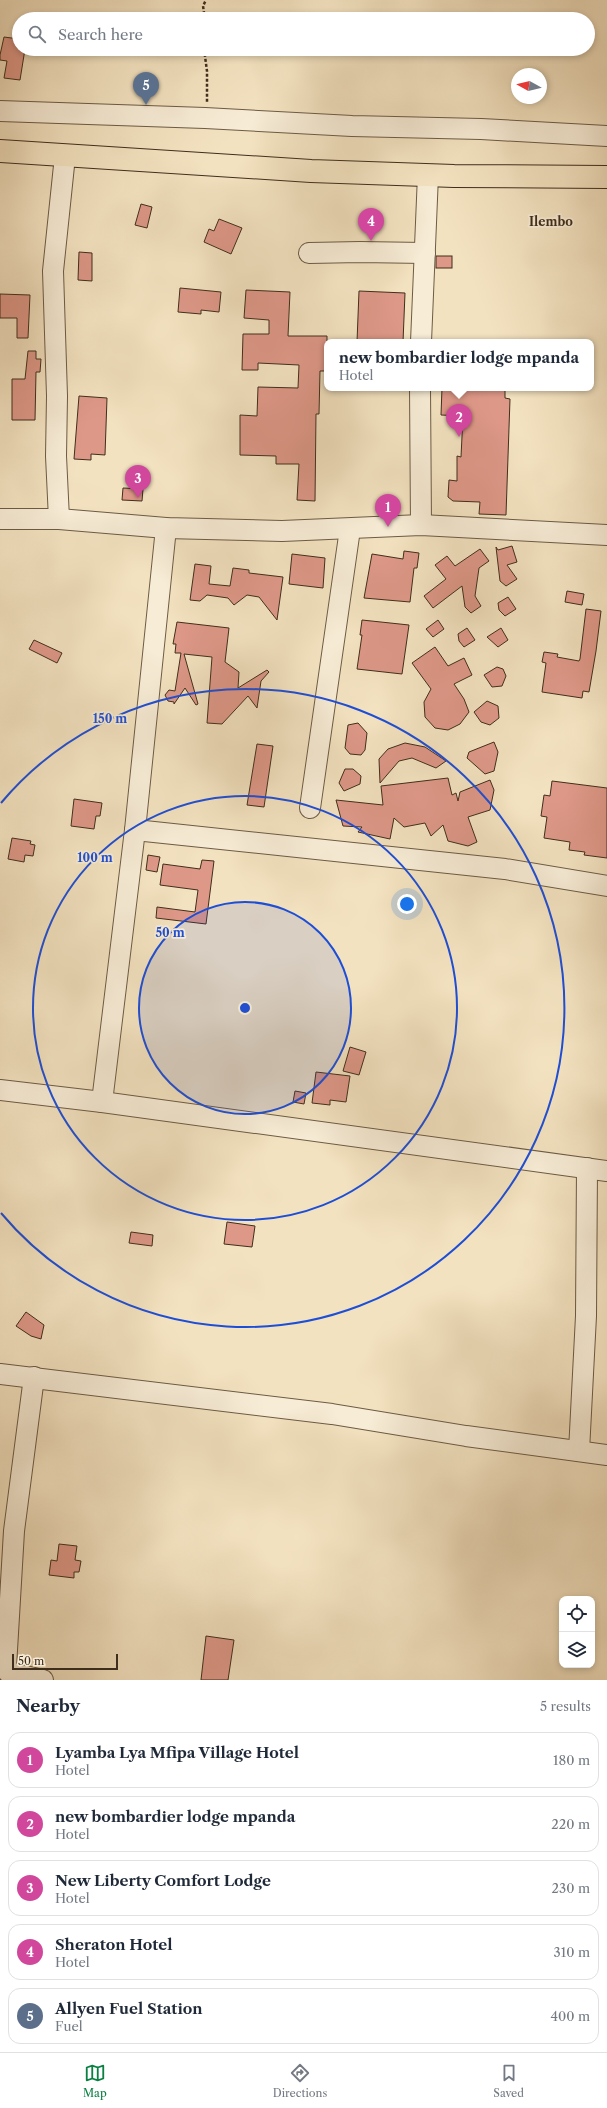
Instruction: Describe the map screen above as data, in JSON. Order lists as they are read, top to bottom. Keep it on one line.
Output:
{"districts":["Ilembo"],"scale_bar":"50 m","north":"left","page":{"search":"Search here","pins":["5","4","2","3","1"],"popup":["new bombardier lodge mpanda","Hotel"],"scale":"50 m","heading":["Nearby","5 results"],"list":[{"mark":"1","name":"Lyamba Lya Mfipa Village Hotel","note":"Hotel","value":"180 m"},{"mark":"2","name":"new bombardier lodge mpanda","note":"Hotel","value":"220 m"},{"mark":"3","name":"New Liberty Comfort Lodge","note":"Hotel","value":"230 m"},{"mark":"4","name":"Sheraton Hotel","note":"Hotel","value":"310 m"},{"mark":"5","name":"Allyen Fuel Station","note":"Fuel","value":"400 m"}],"nav":["Map","Directions","Saved"]},"rings":["150 m","100 m","50 m"]}
